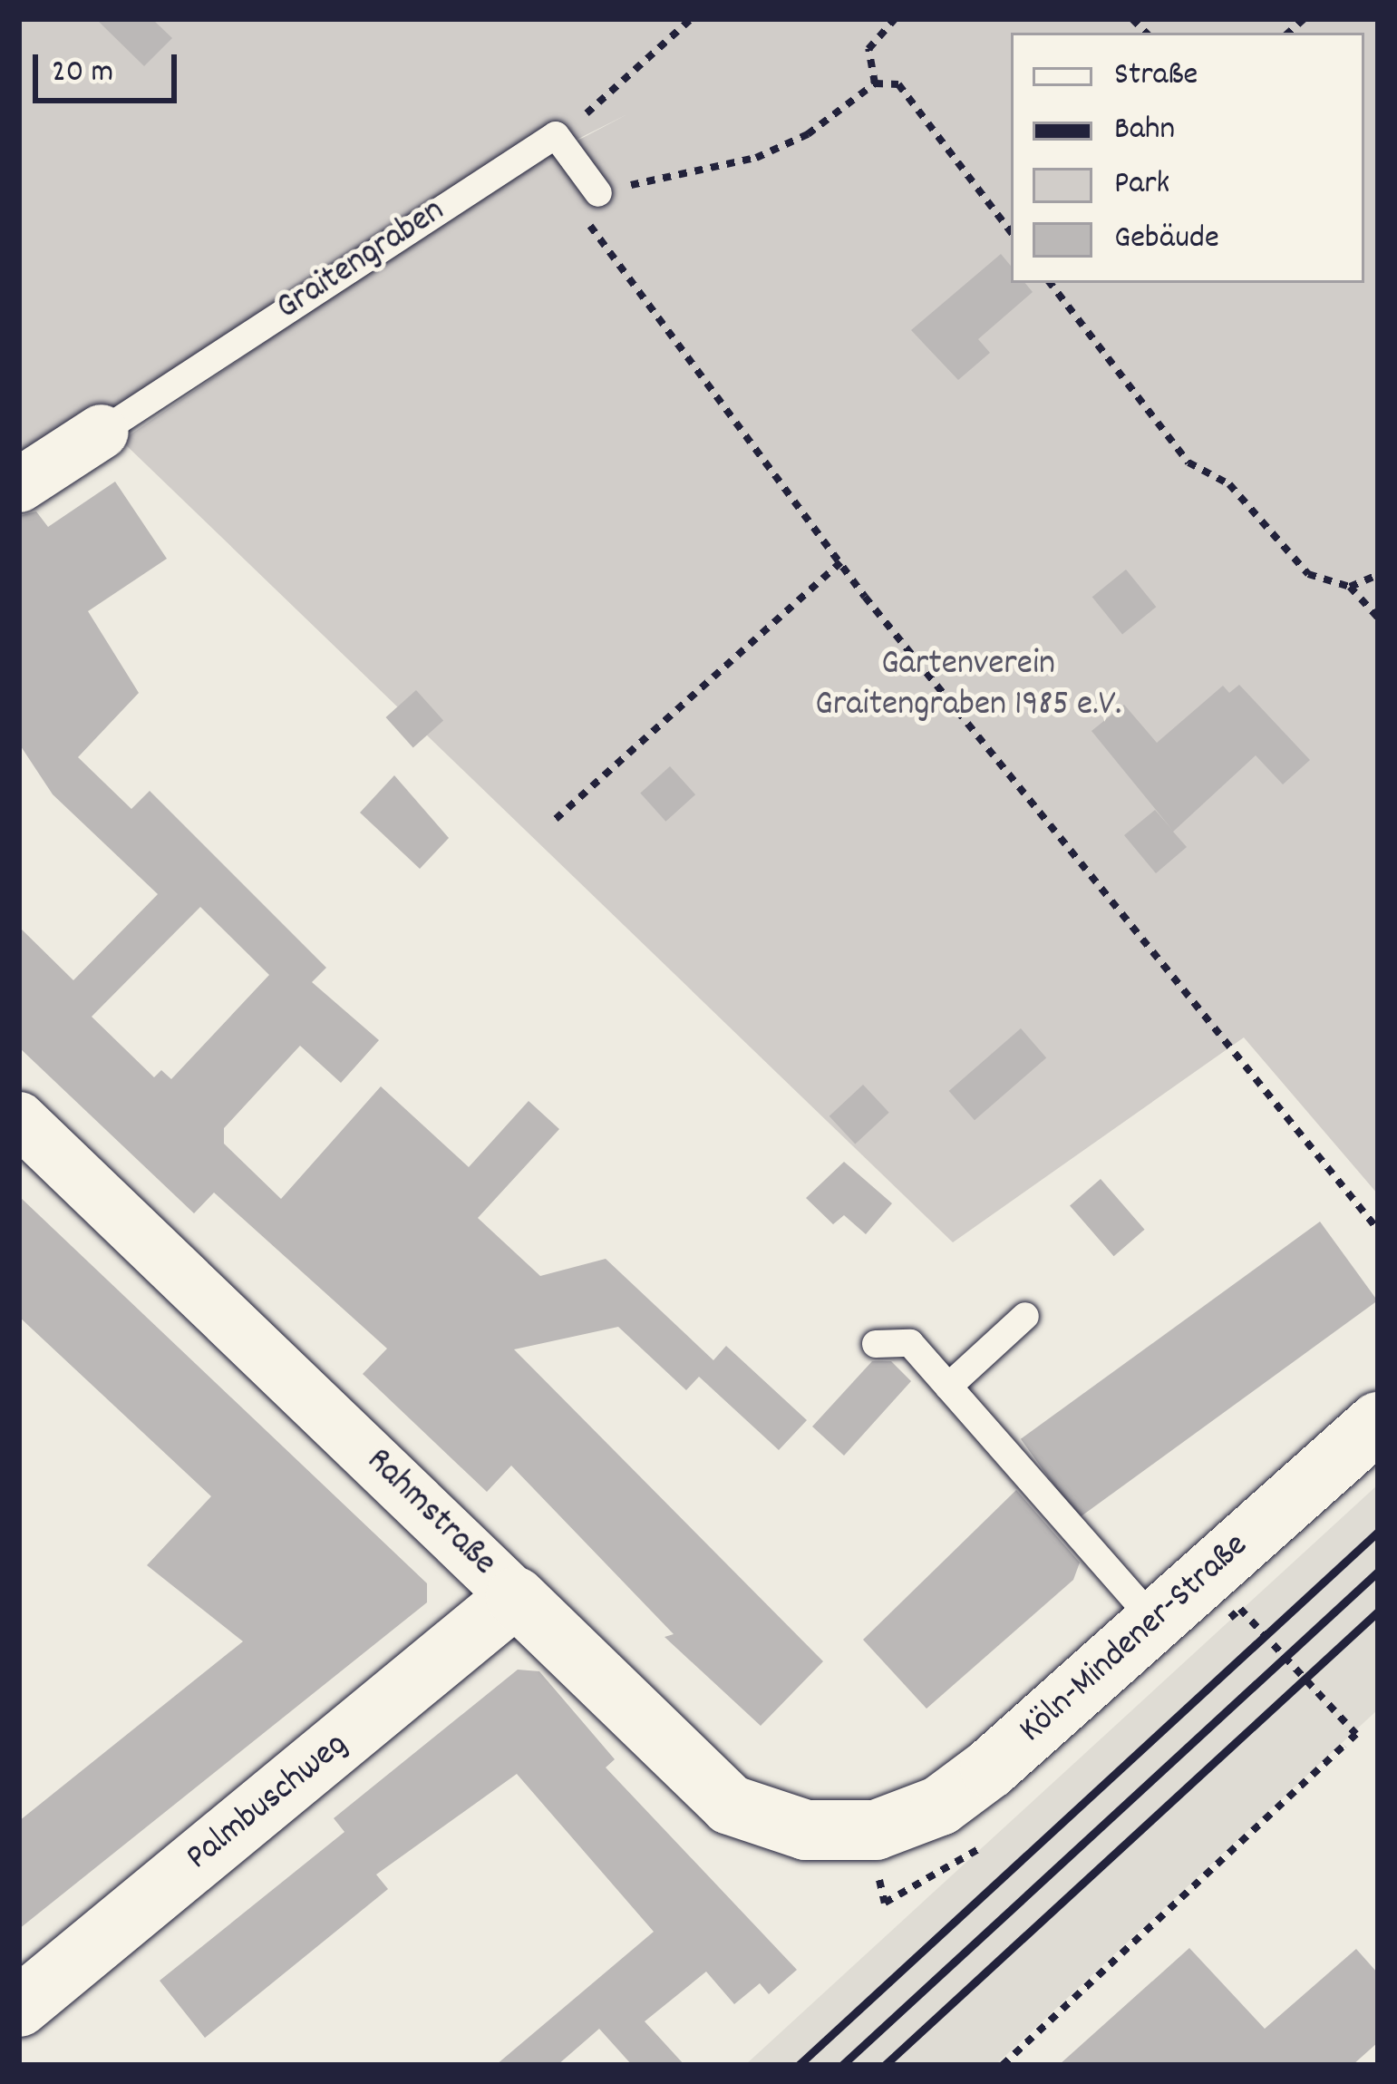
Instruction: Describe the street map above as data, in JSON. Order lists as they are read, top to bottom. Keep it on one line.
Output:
{"streets":{"street":["Graitengraben","Rahmstraße","Köln-Mindener-Straße","Palmbuschweg"]},"crossings":[["Rahmstraße","Köln-Mindener-Straße"],["Rahmstraße","Palmbuschweg"]],"parks":["Gartenverein Graitengraben 1985 e.V."],"legend":["Straße","Bahn","Park","Gebäude"],"scale_bar":"20 m"}
